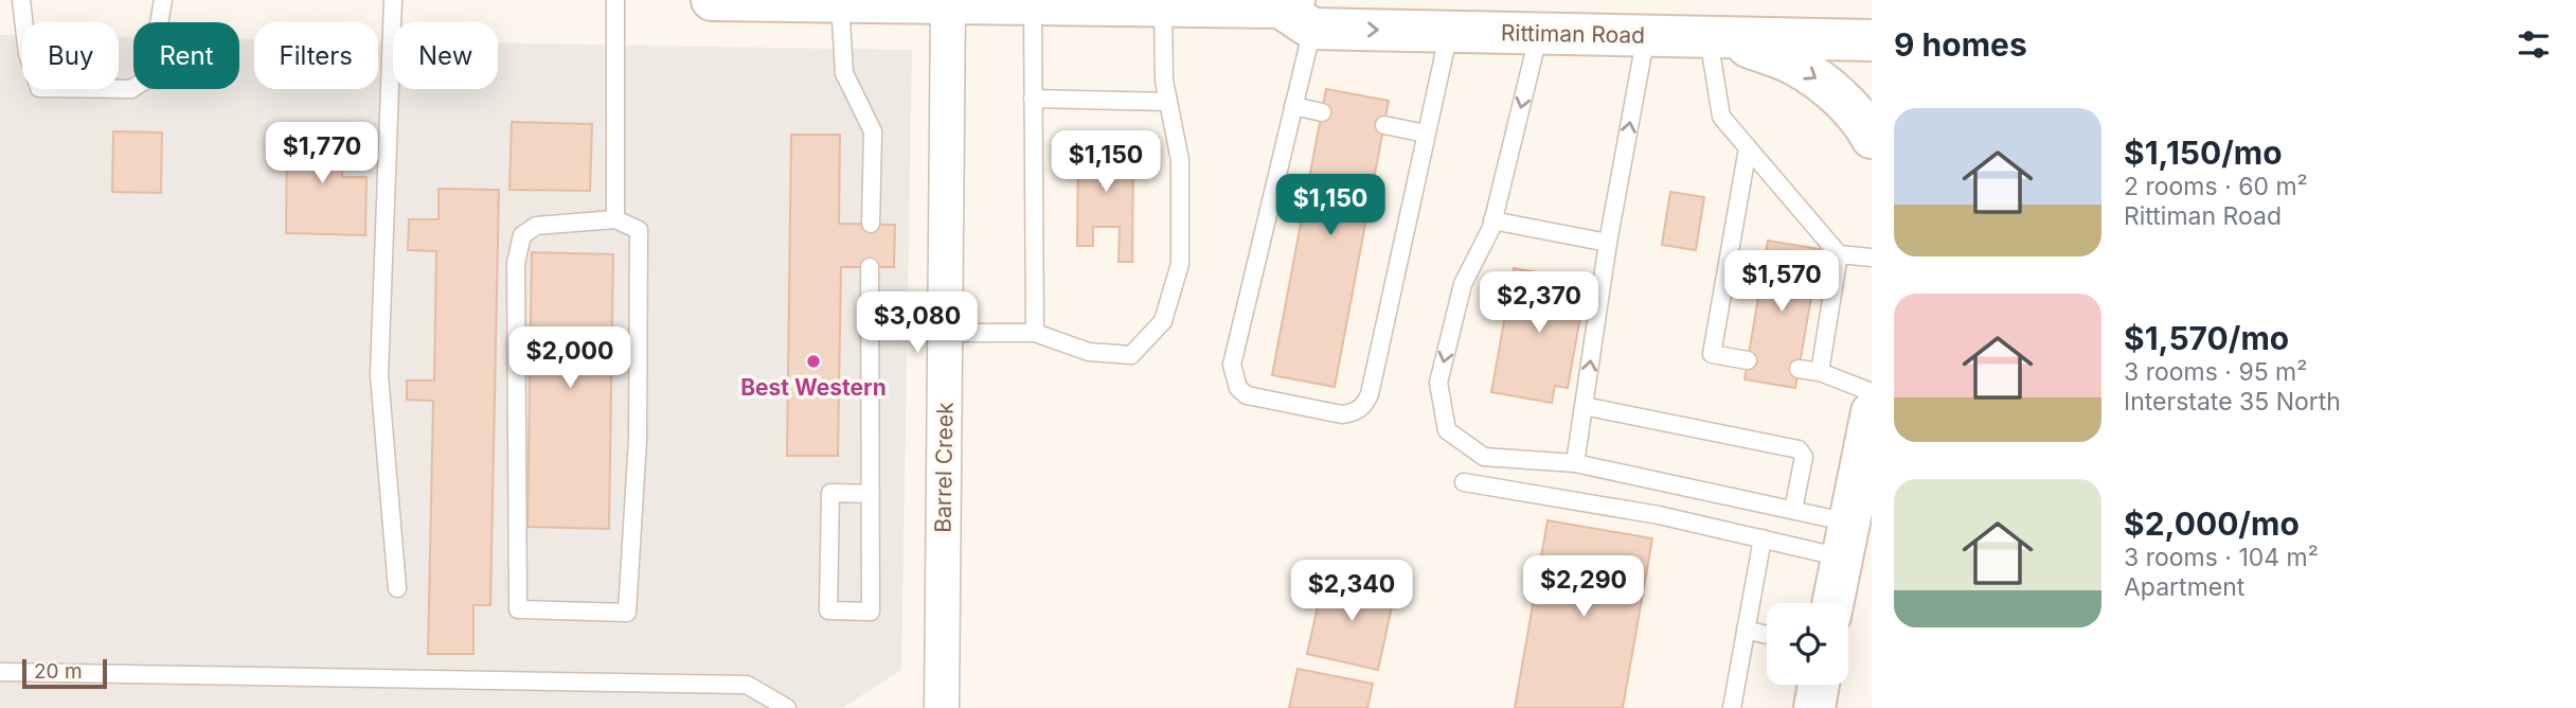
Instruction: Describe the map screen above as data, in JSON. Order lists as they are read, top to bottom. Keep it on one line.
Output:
{"streets":{"main road":["Rittiman Road"],"street":["Barrel Creek"]},"crossings":[["Rittiman Road","Barrel Creek"]],"places":["Best Western"],"scale_bar":"20 m","page":{"heading":"9 homes","chip":["Buy","Rent","Filters","New"],"list":[{"name":"$1,150/mo","note":"2 rooms · 60 m² · Rittiman Road"},{"name":"$1,570/mo","note":"3 rooms · 95 m² · Interstate 35 North"},{"name":"$2,000/mo","note":"3 rooms · 104 m² · Apartment"}],"price":["$1,770","$1,150","$1,150","$1,570","$2,370","$3,080","$2,000","$2,290","$2,340"],"scale":"20 m"}}
